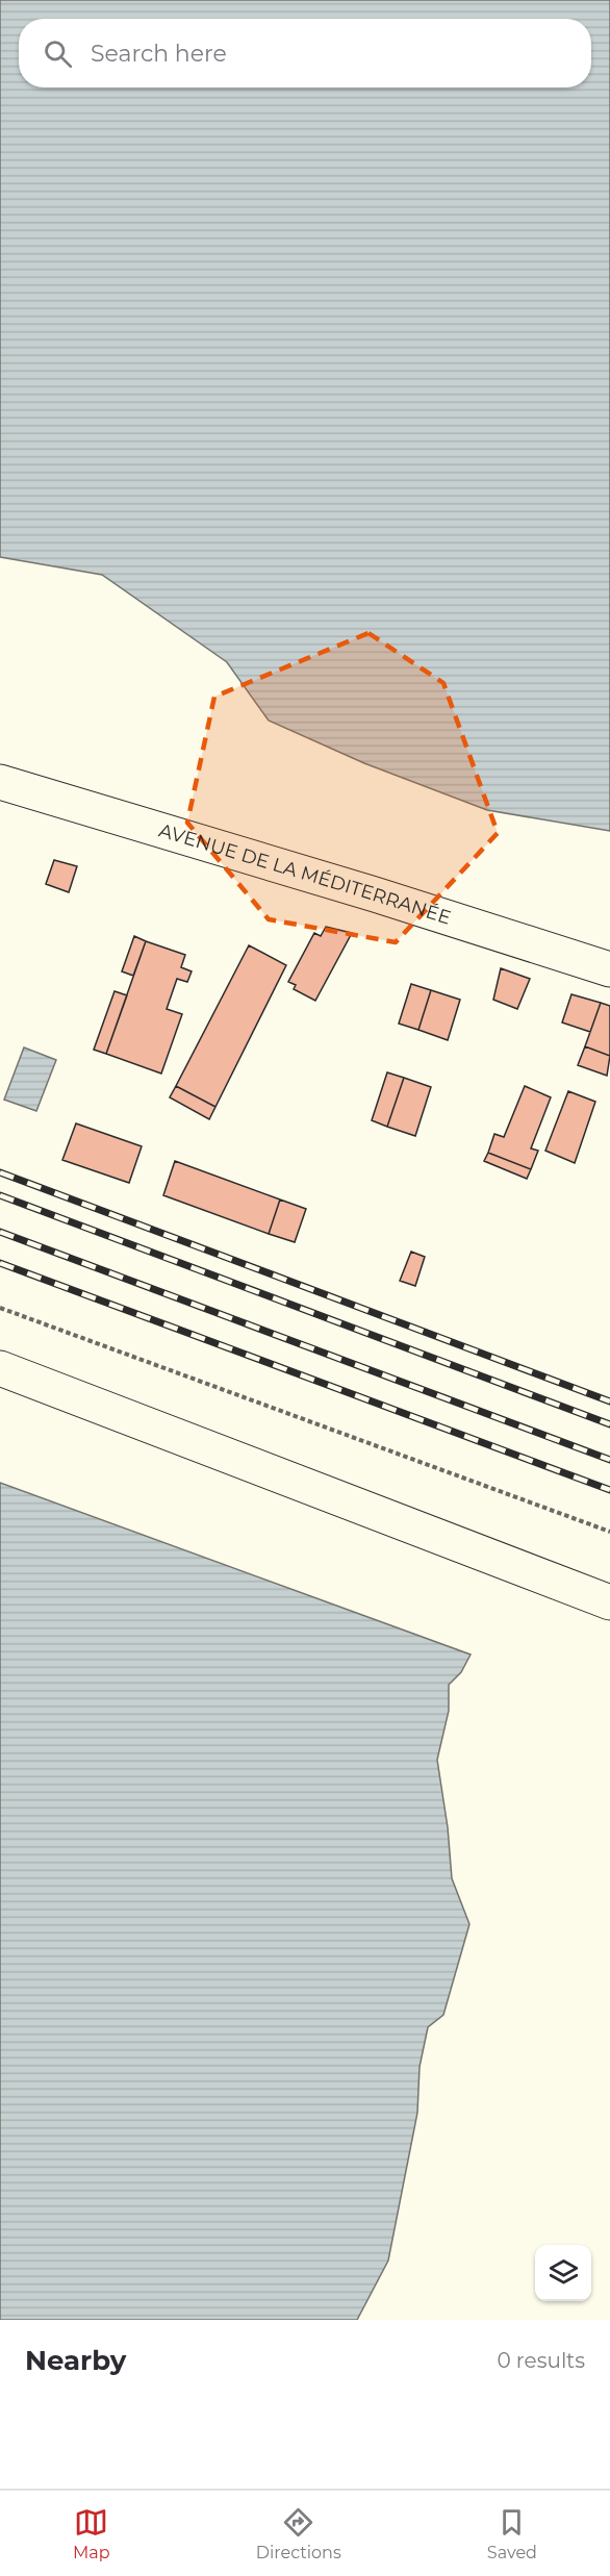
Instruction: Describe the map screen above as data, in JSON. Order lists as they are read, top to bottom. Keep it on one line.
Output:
{"streets":{"main road":["AVENUE DE LA MÉDITERRANÉE"]},"page":{"search":"Search here","heading":["Nearby","0 results"],"nav":["Map","Directions","Saved"]}}
